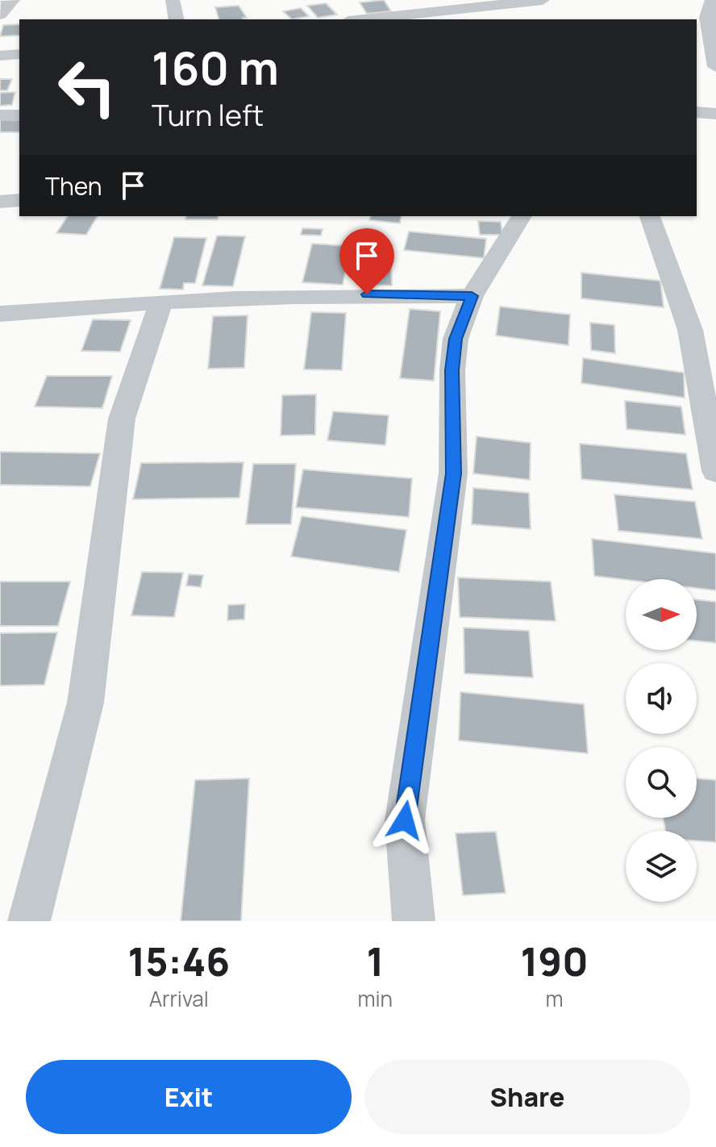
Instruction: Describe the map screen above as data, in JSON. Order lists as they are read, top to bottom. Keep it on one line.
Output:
{"north":"right","page":{"turn":["160 m","Turn left"],"then":"Then","eta":["15:46","Arrival","1","min","190","m"],"buttons":["Exit","Share"]}}
